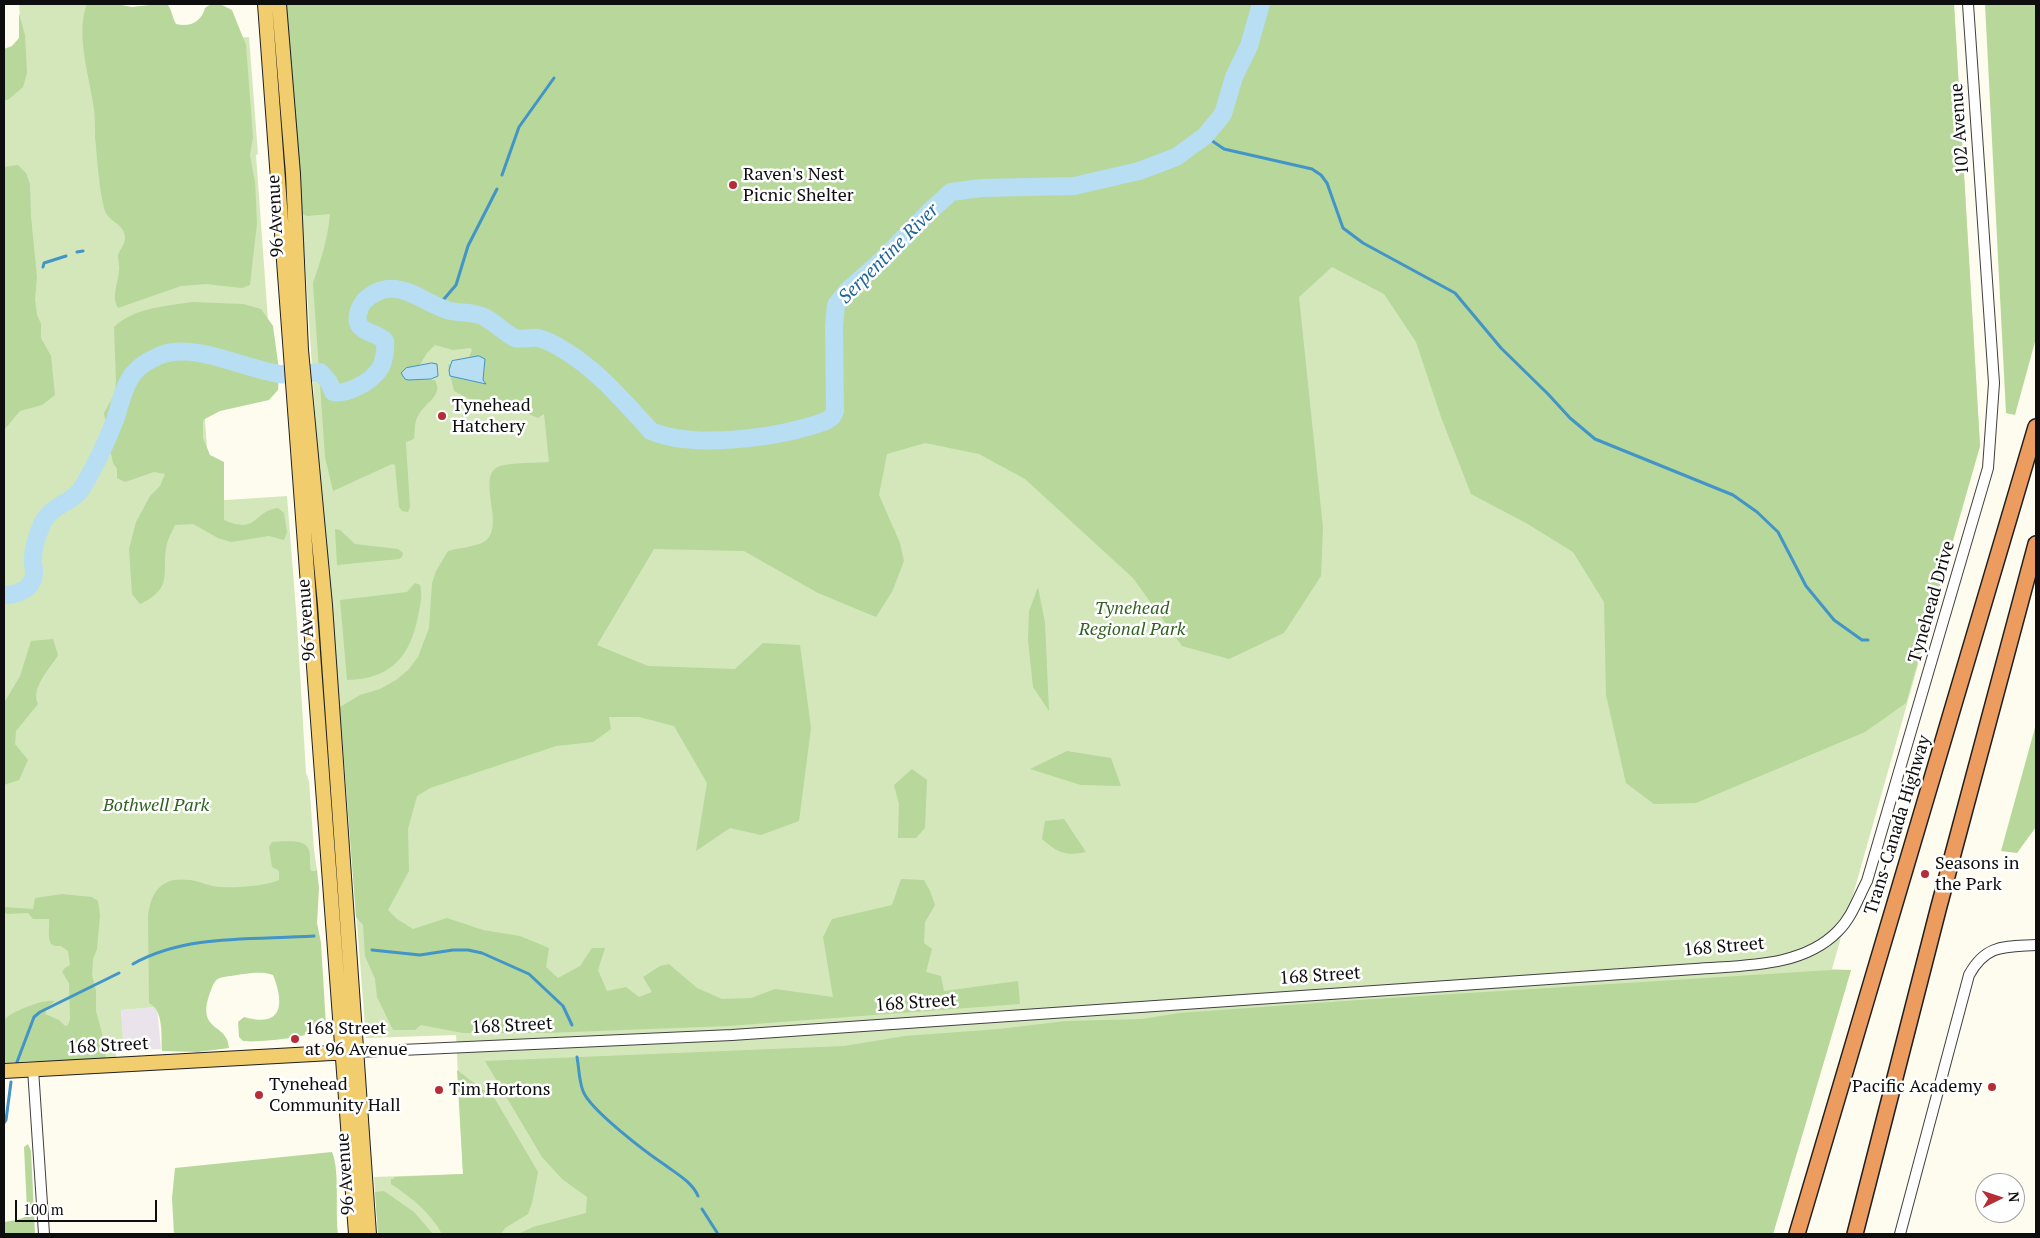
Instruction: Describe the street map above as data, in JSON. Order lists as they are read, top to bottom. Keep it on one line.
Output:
{"streets":{"highway":["Trans-Canada Highway"],"main road":["96 Avenue","168 Street"],"street":["102 Avenue","Tynehead Drive"]},"crossings":[["102 Avenue","Tynehead Drive"],["96 Avenue","168 Street"],["Tynehead Drive","168 Street"]],"water":["Serpentine River"],"parks":["Tynehead Regional Park","Bothwell Park"],"places":["Raven's Nest Picnic Shelter","Tynehead Hatchery","Seasons in the Park","168 Street at 96 Avenue","Pacific Academy","Tim Hortons","Tynehead Community Hall"],"scale_bar":"100 m","north":"right"}
